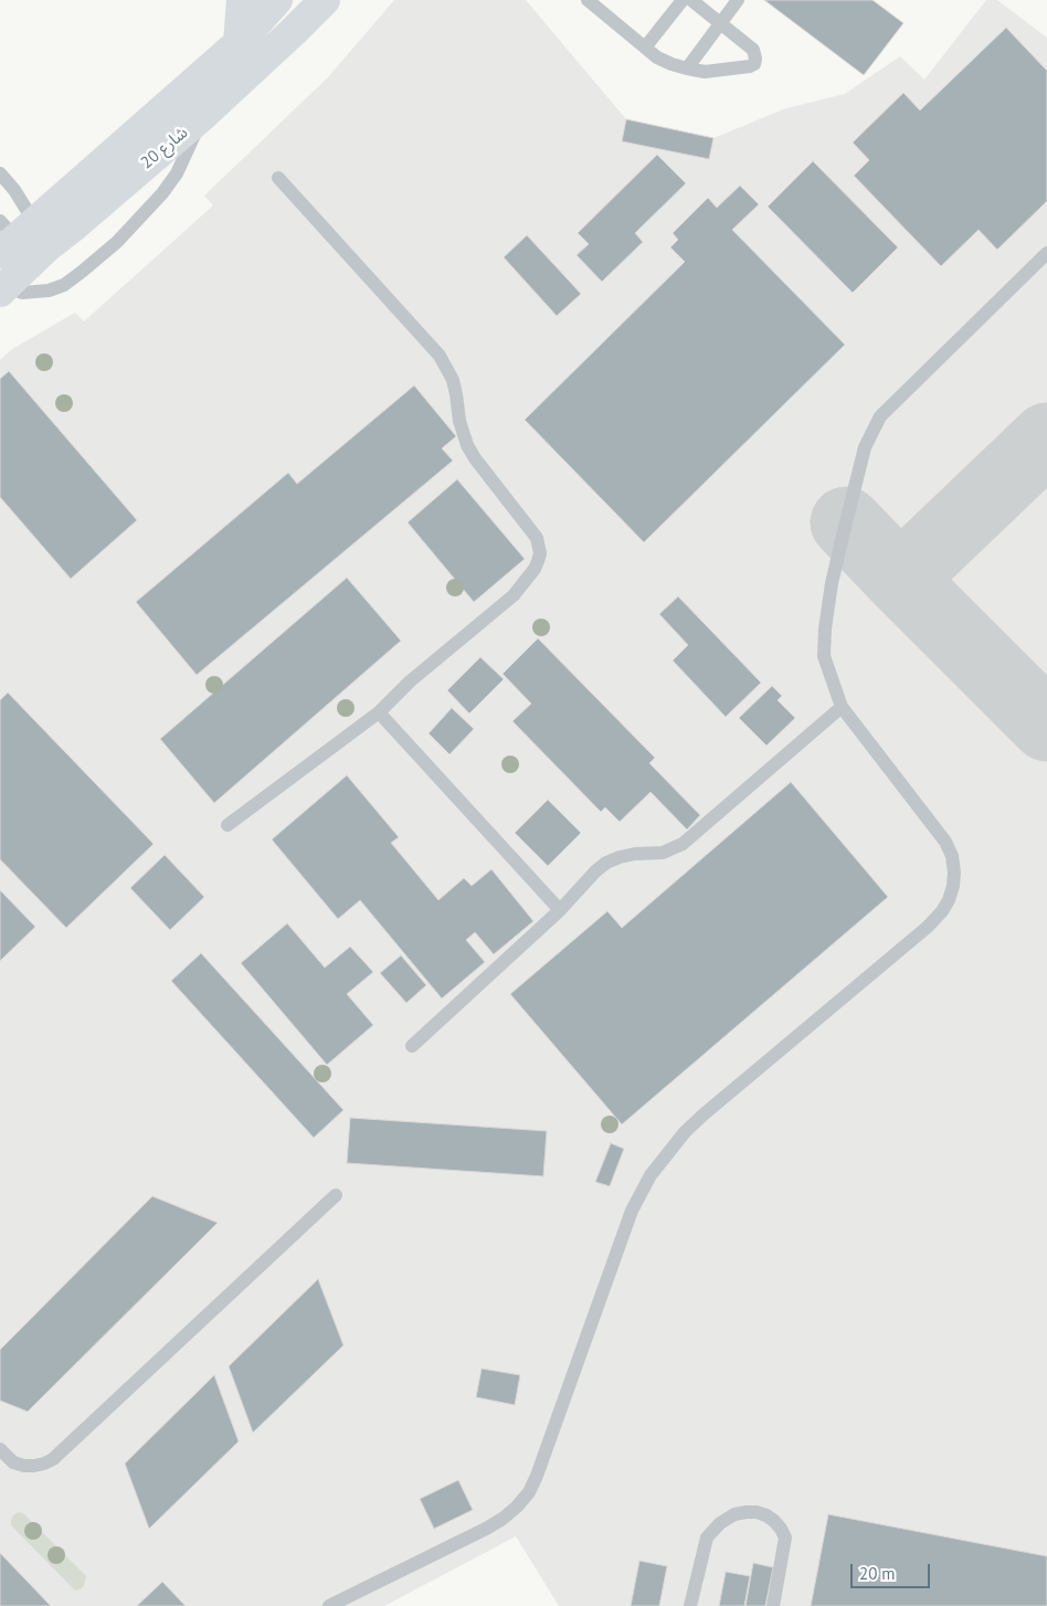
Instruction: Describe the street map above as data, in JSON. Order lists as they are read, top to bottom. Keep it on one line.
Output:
{"streets":{"main road":["شارع 20"]},"scale_bar":"20 m"}
